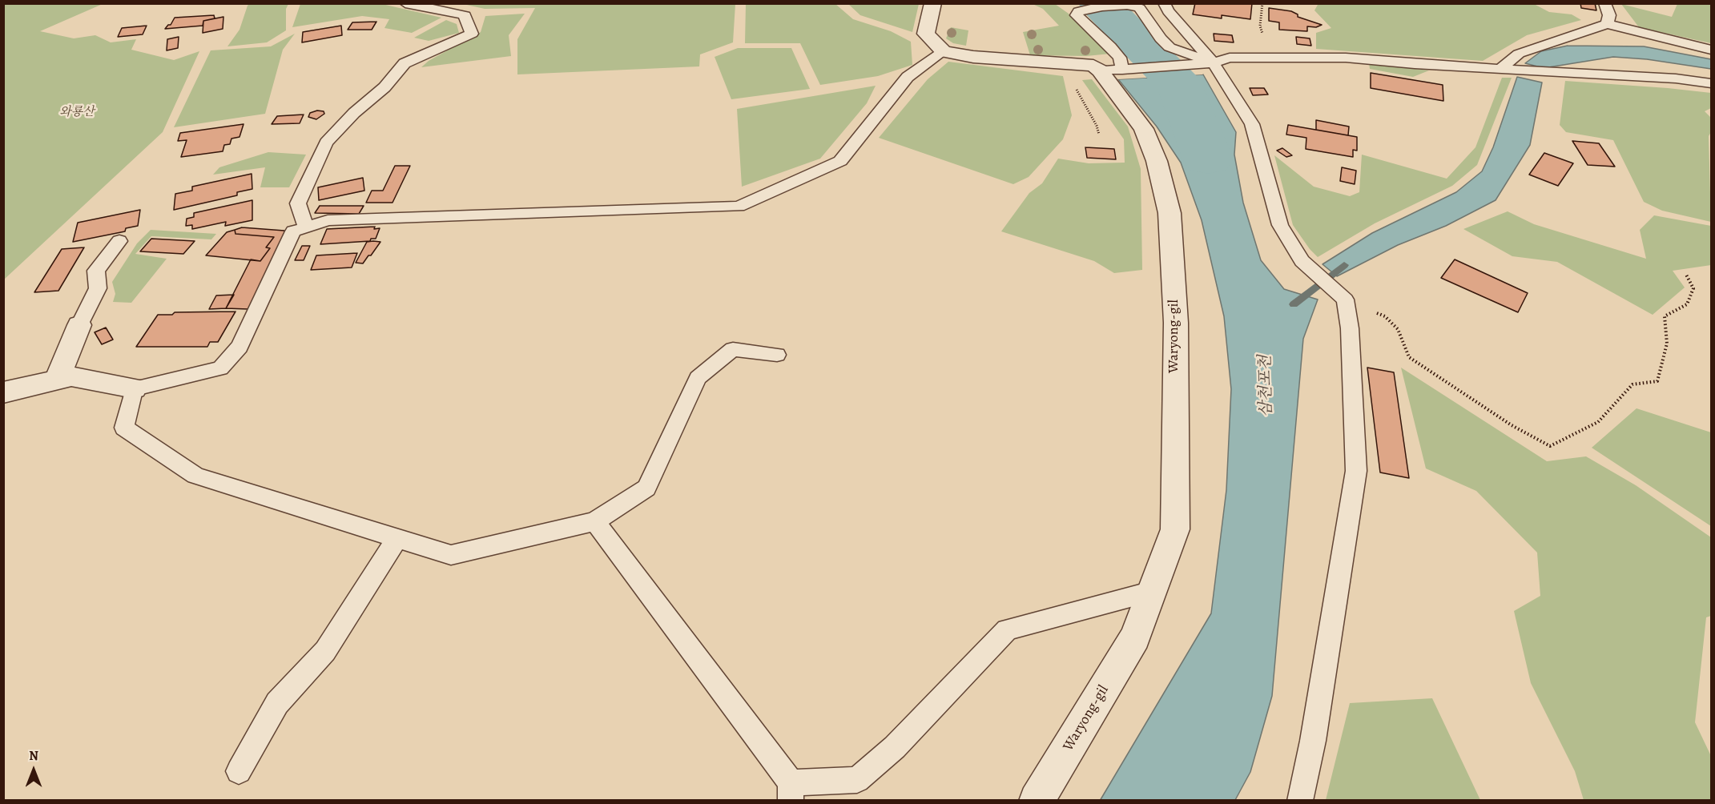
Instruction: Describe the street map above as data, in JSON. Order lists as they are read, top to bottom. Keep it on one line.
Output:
{"streets":{"street":["Waryong-gil"]},"water":["삼천포천"],"parks":["와룡산"],"north":"top"}
